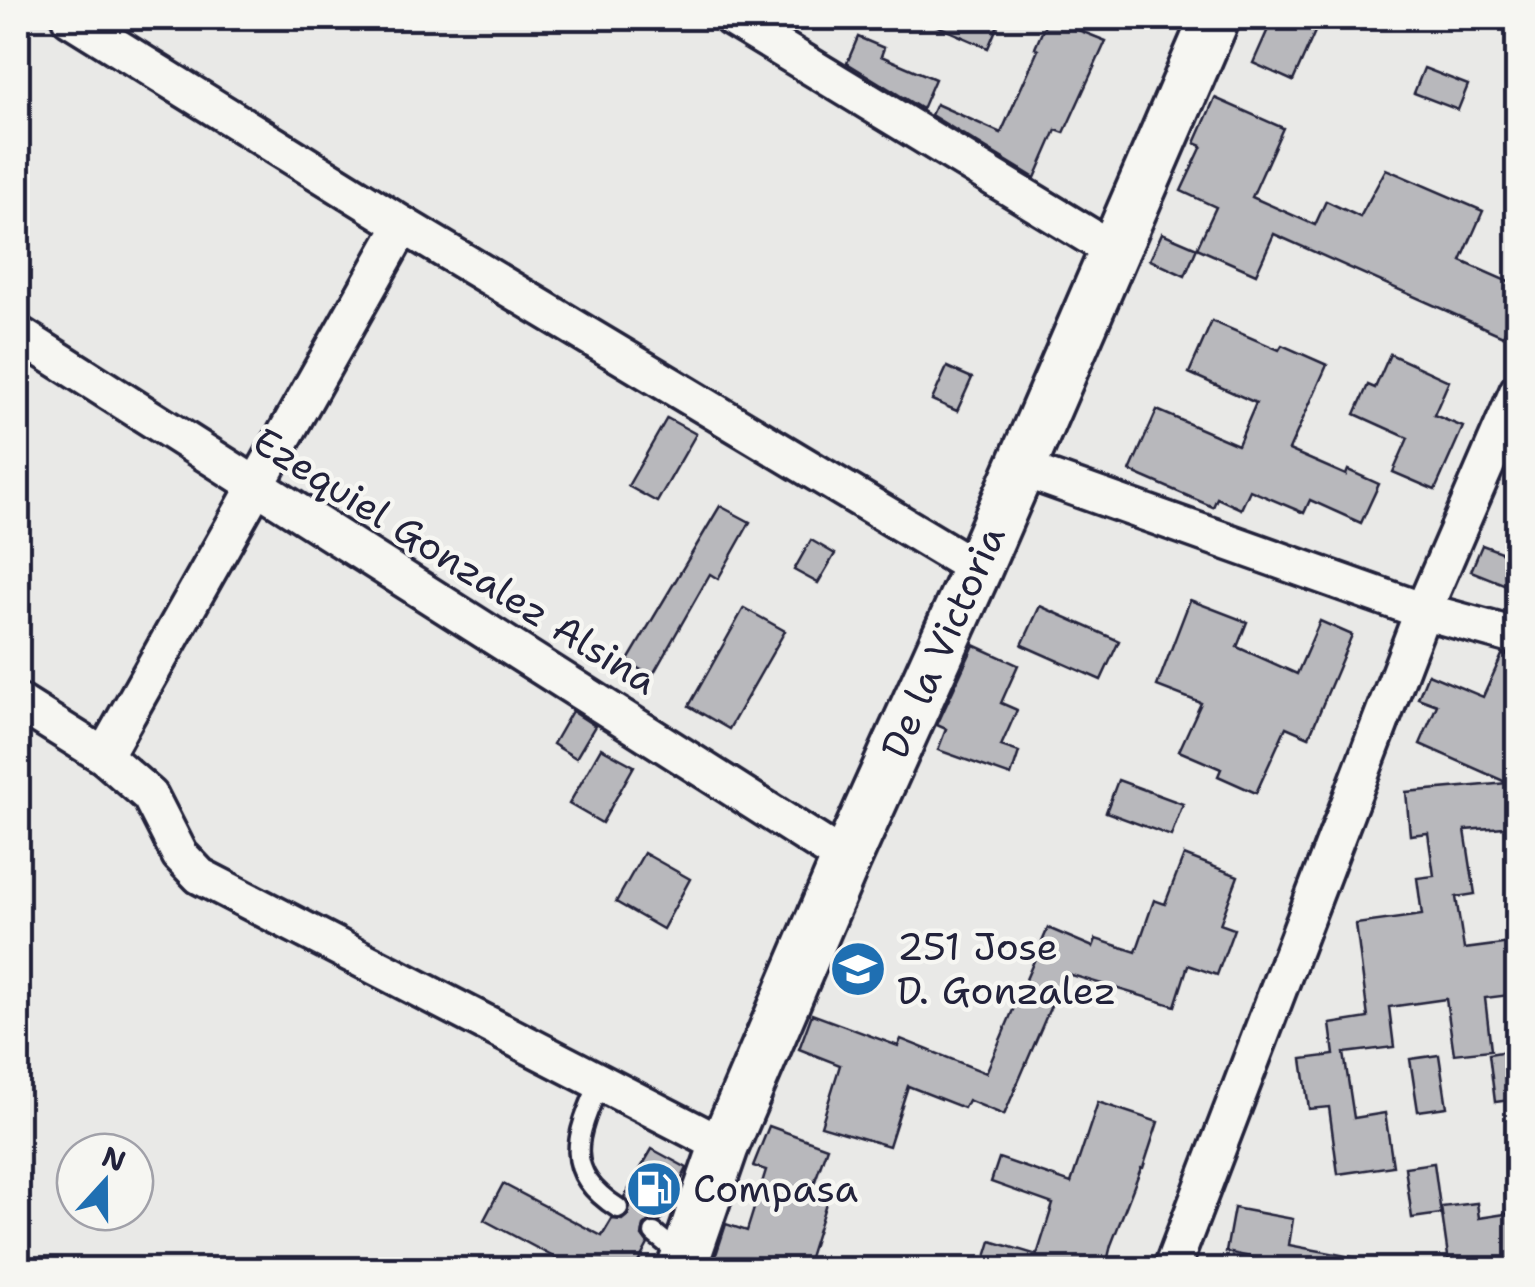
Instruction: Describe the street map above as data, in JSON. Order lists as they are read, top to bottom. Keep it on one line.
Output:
{"streets":{"main road":["De la Victoria"],"street":["Ezequiel Gonzalez Alsina"]},"crossings":[["Ezequiel Gonzalez Alsina","De la Victoria"]],"places":{"school or university":["251 Jose D. Gonzalez"],"fuel station":["Compasa"]},"north":"top"}
